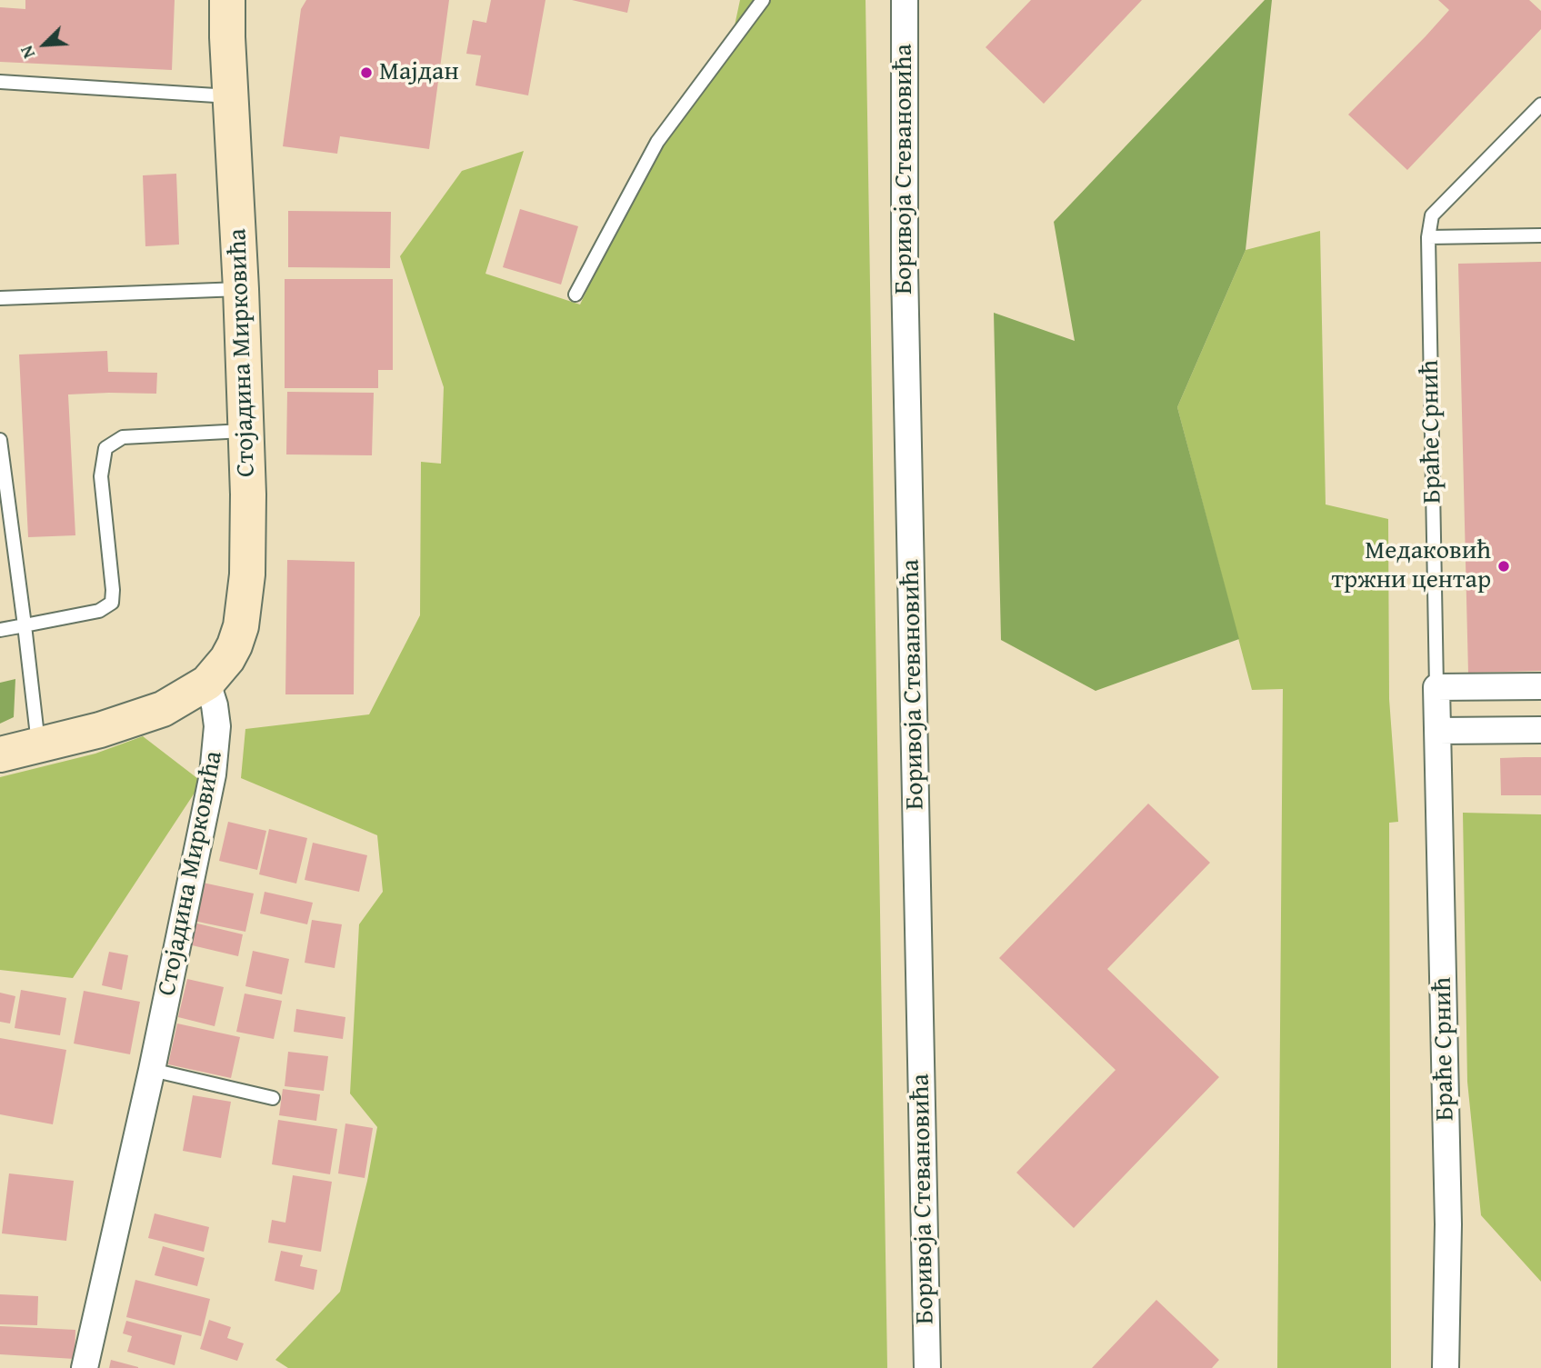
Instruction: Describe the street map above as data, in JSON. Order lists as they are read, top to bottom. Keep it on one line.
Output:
{"streets":{"street":["Боривоја Стевановића","Стојадина Мирковића","Браће Срнић"]},"places":["Мајдан","Медаковић тржни центар"],"north":"bottom left"}
